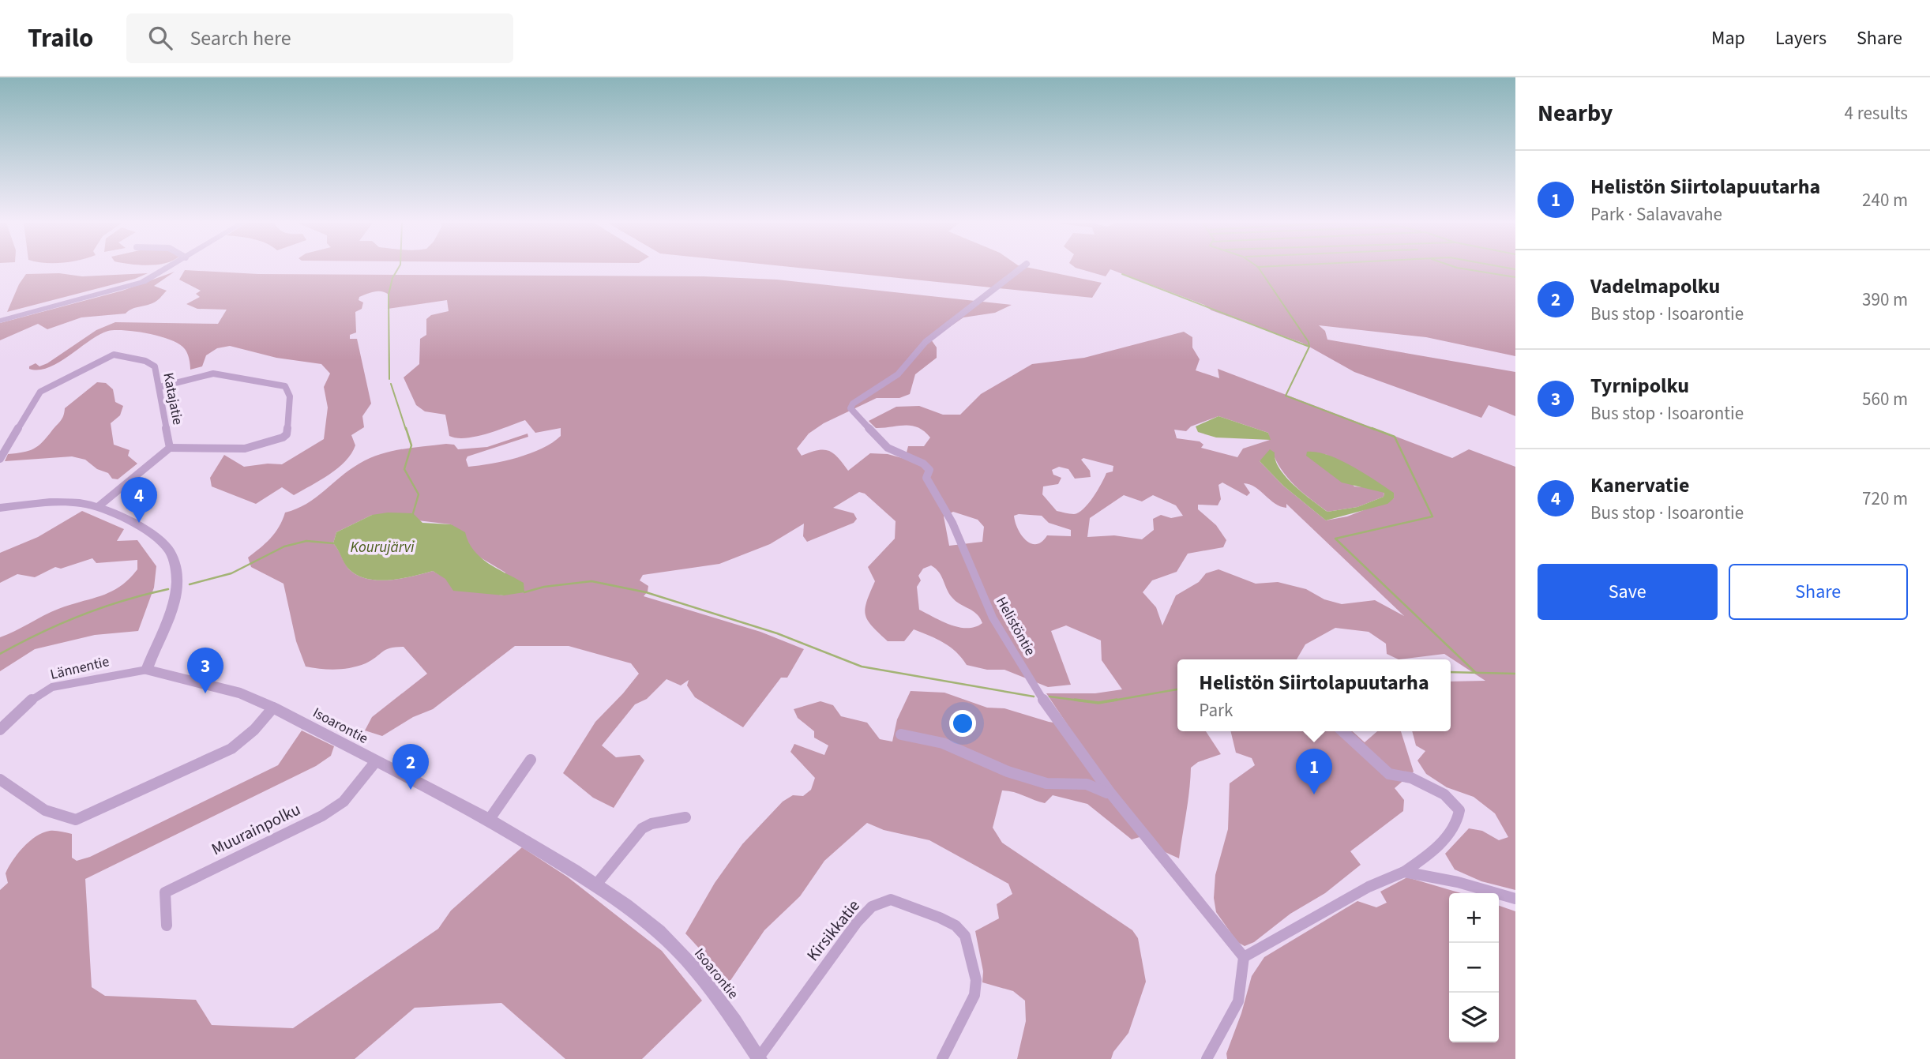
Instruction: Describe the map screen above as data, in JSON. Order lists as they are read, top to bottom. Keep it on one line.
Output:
{"streets":{"street":["Katajatie","Helistöntie","Lännentie","Isoarontie","Muurainpolku","Kirsikkatie"]},"crossings":[["Lännentie","Isoarontie"],["Isoarontie","Muurainpolku"],["Isoarontie","Kirsikkatie"]],"water":["Kourujärvi"],"page":{"header":"Trailo","search":"Search here","nav":["Map","Layers","Share"],"heading":["Nearby","4 results"],"list":[{"mark":"1","name":"Helistön Siirtolapuutarha","note":"Park · Salavavahe","value":"240 m"},{"mark":"2","name":"Vadelmapolku","note":"Bus stop · Isoarontie","value":"390 m"},{"mark":"3","name":"Tyrnipolku","note":"Bus stop · Isoarontie","value":"560 m"},{"mark":"4","name":"Kanervatie","note":"Bus stop · Isoarontie","value":"720 m"}],"pins":["4","3","2","1"],"buttons":["Save","Share"],"popup":["Helistön Siirtolapuutarha","Park"],"map_buttons":["+","−"]}}
